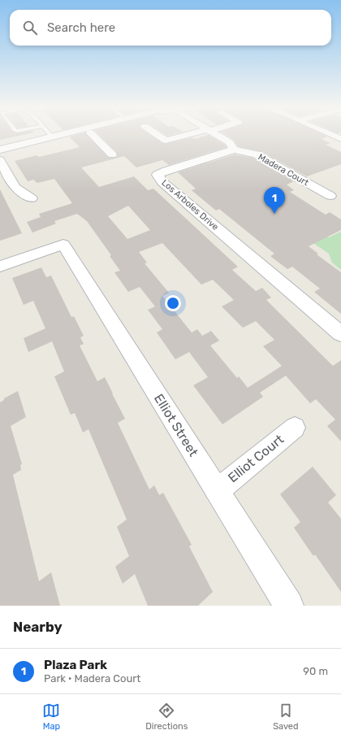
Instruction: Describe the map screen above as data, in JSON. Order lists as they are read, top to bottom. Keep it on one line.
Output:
{"streets":{"street":["Madera Court","Los Arboles Drive","Elliot Street","Elliot Court"]},"crossings":[["Madera Court","Los Arboles Drive"],["Elliot Street","Elliot Court"]],"page":{"search":"Search here","pins":"1","heading":"Nearby","list":[{"mark":"1","name":"Plaza Park","note":"Park · Madera Court","value":"90 m"}],"nav":["Map","Directions","Saved"]}}
